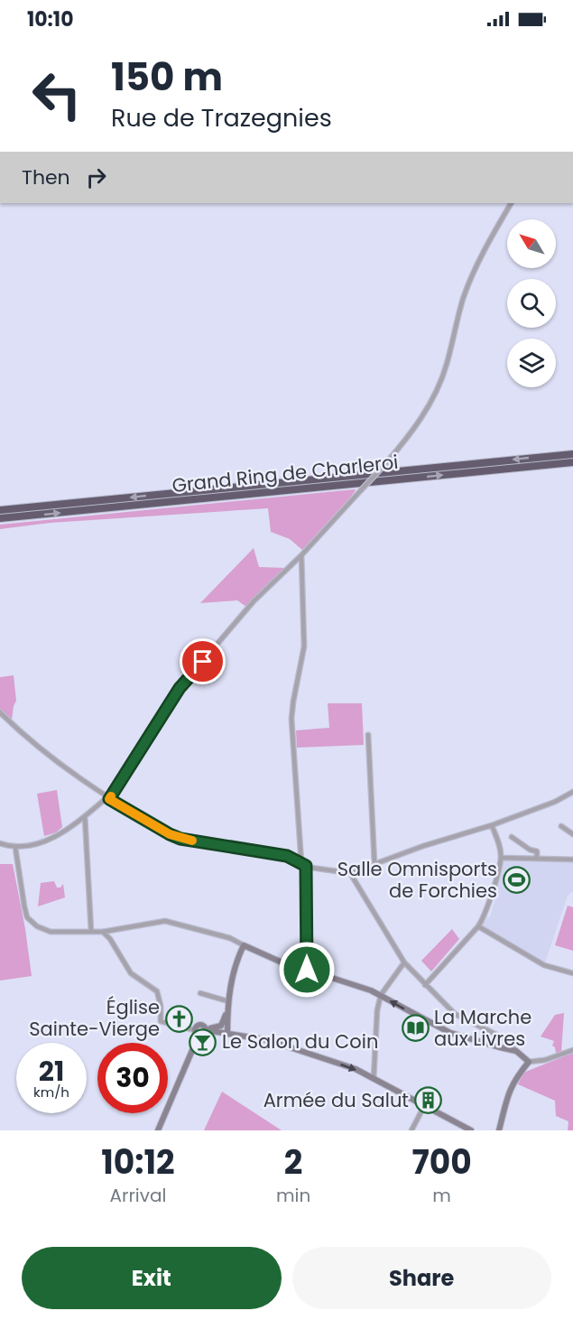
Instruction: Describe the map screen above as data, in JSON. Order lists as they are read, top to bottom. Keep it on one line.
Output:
{"streets":{"highway":["Grand Ring de Charleroi"]},"places":{"sports":["Salle Omnisports de Forchies"],"church":["Église Sainte-Vierge"],"library":["La Marche aux Livres"],"bar":["Le Salon du Coin"],"building":["Armée du Salut"]},"north":"top left","page":{"status":"10:10","turn":["150 m","Rue de Trazegnies"],"then":"Then","speed":"21 km/h","limit":"30","eta":["10:12","Arrival","2","min","700","m"],"buttons":["Exit","Share"]}}
